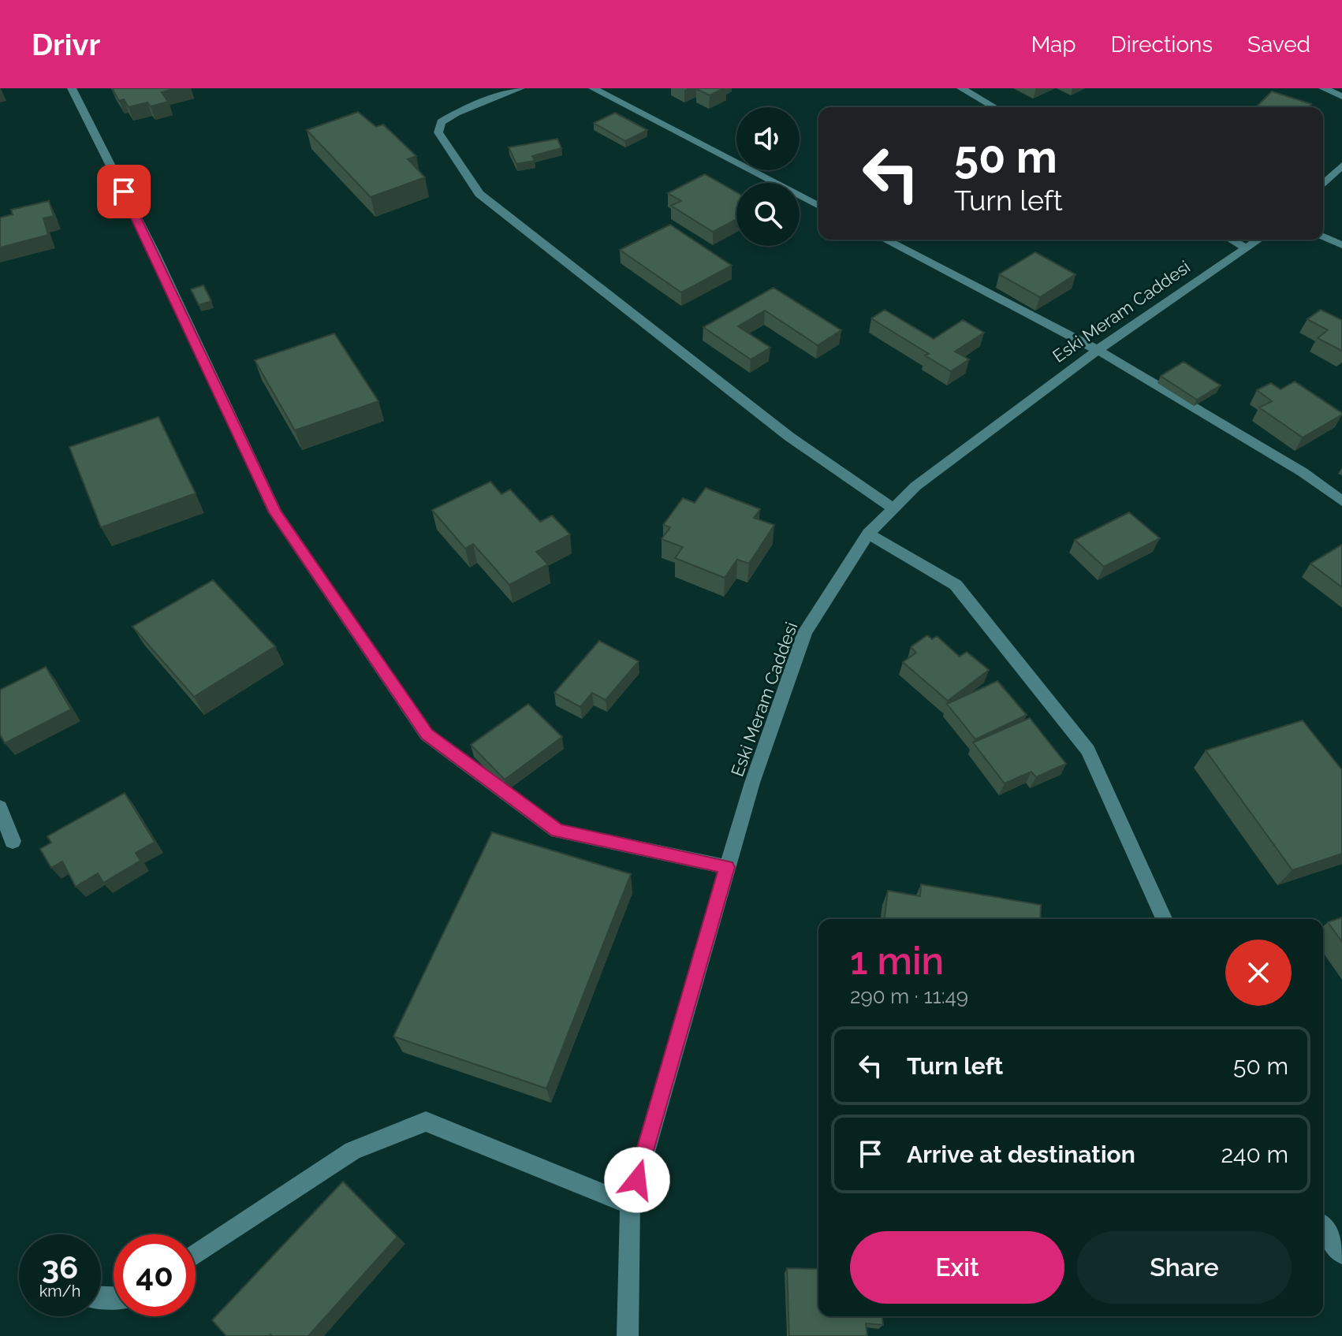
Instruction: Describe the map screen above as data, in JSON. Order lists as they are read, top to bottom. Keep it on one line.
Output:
{"streets":{"street":["Eski Meram Caddesi"]},"page":{"header":"Drivr","nav":["Map","Directions","Saved"],"turn":["50 m","Turn left"],"heading":["1 min","290 m · 11:49"],"list":[{"name":"Turn left","value":"50 m"},{"name":"Arrive at destination","value":"240 m"}],"buttons":["Exit","Share"],"speed":"36 km/h","limit":"40"}}
